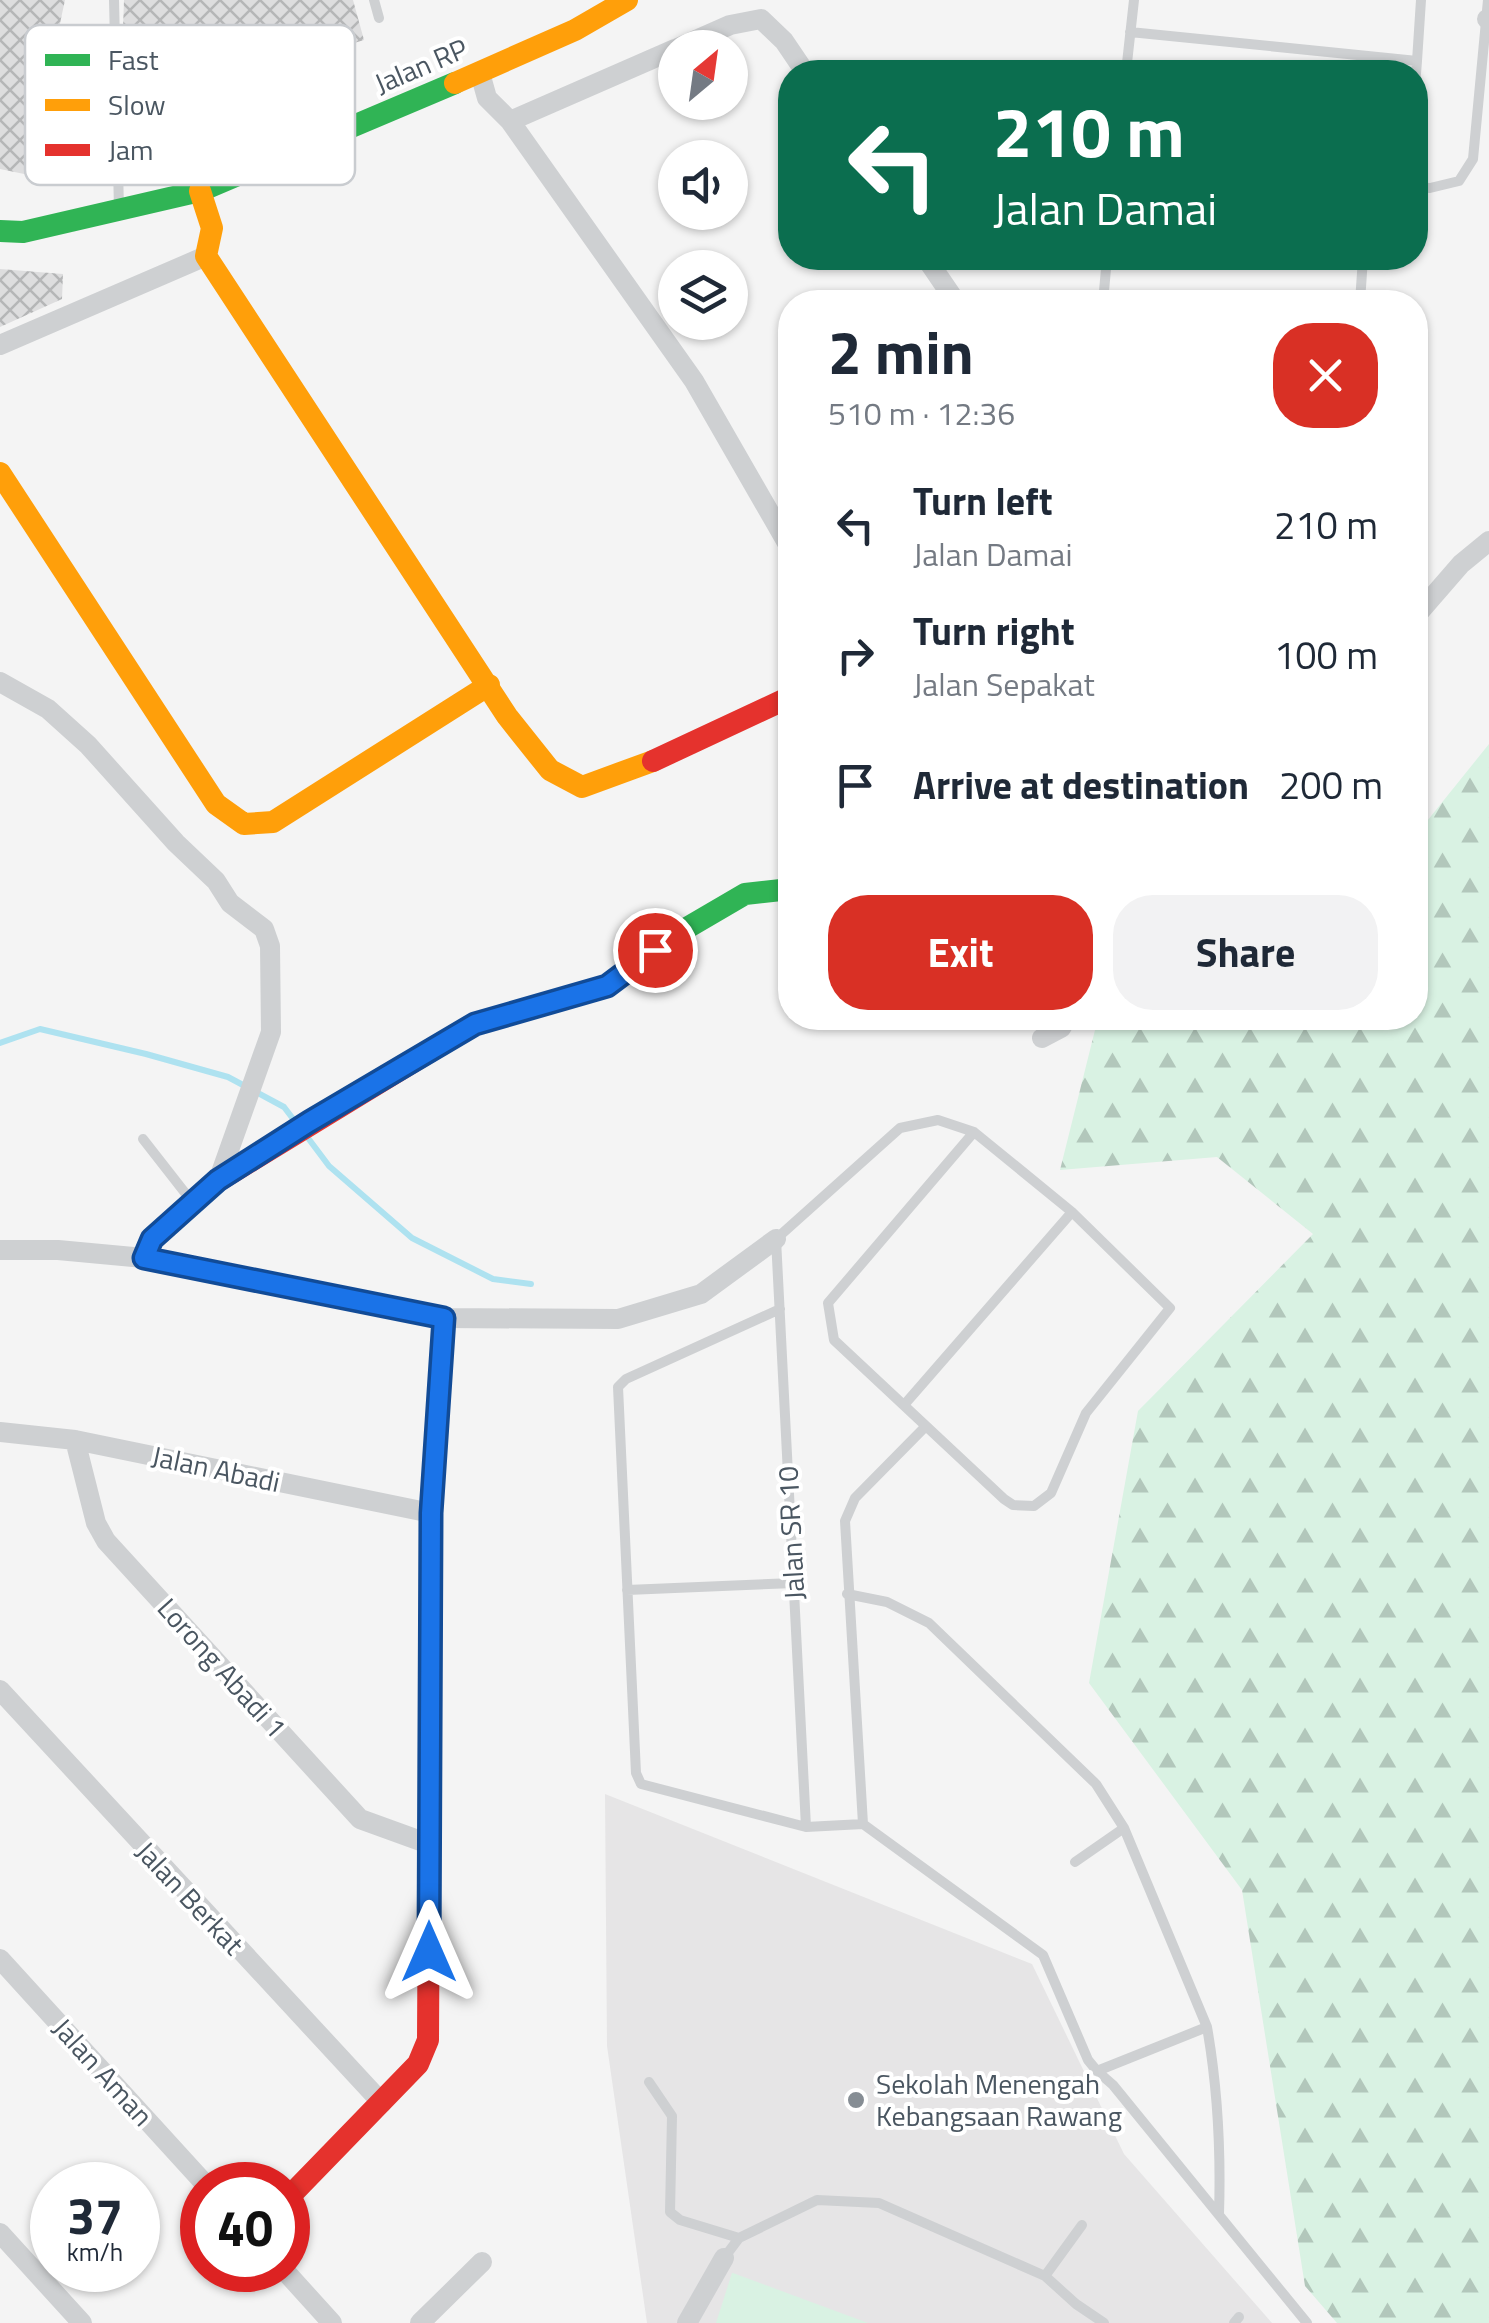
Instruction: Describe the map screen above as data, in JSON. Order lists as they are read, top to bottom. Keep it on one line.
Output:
{"streets":{"street":["Jalan RP","Jalan Abadi","Lorong Abadi 1","Jalan Berkat","Jalan Aman"],"lane":["Jalan SR 10"]},"crossings":[["Jalan Abadi","Lorong Abadi 1"]],"places":["Sekolah Menengah Kebangsaan Rawang"],"legend":["Fast","Slow","Jam"],"north":"top right","page":{"turn":["210 m","Jalan Damai"],"heading":["2 min","510 m · 12:36"],"list":[{"name":"Turn left","note":"Jalan Damai","value":"210 m"},{"name":"Turn right","note":"Jalan Sepakat","value":"100 m"},{"name":"Arrive at destination","value":"200 m"}],"buttons":["Exit","Share"],"speed":"37 km/h","limit":"40"}}
